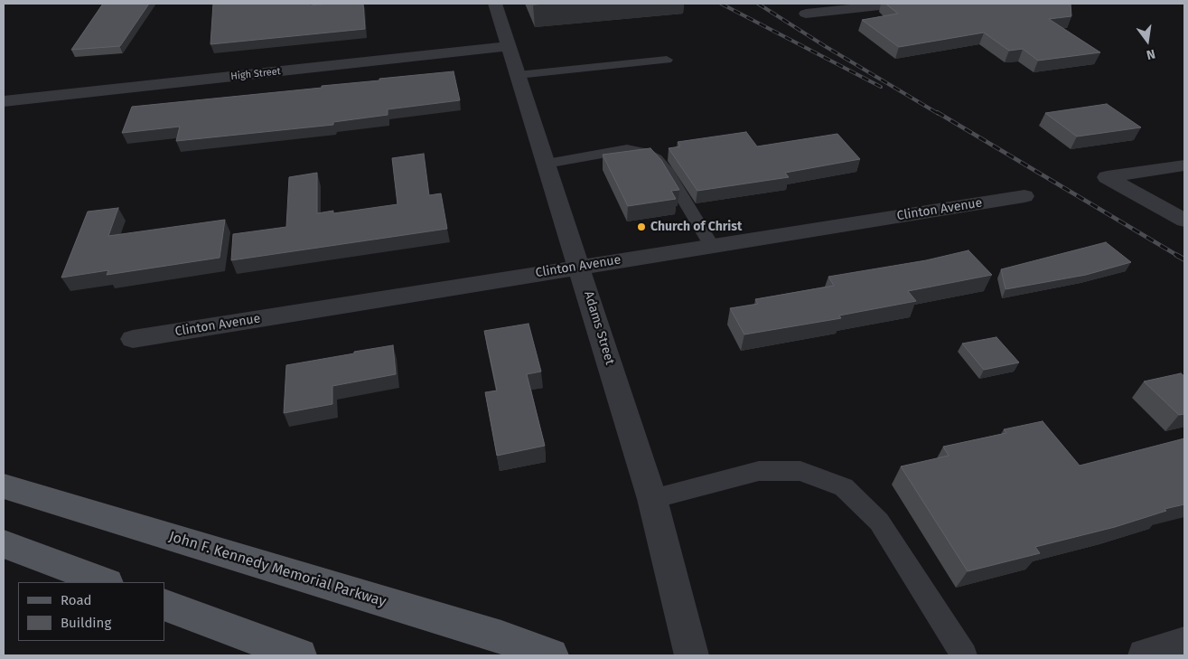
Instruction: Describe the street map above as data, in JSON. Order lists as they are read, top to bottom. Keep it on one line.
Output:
{"streets":{"main road":["John F. Kennedy Memorial Parkway"],"street":["High Street","Clinton Avenue","Adams Street"]},"crossings":[["High Street","Adams Street"],["Clinton Avenue","Adams Street"]],"places":["Church of Christ"],"legend":["Road","Building"],"north":"bottom"}
